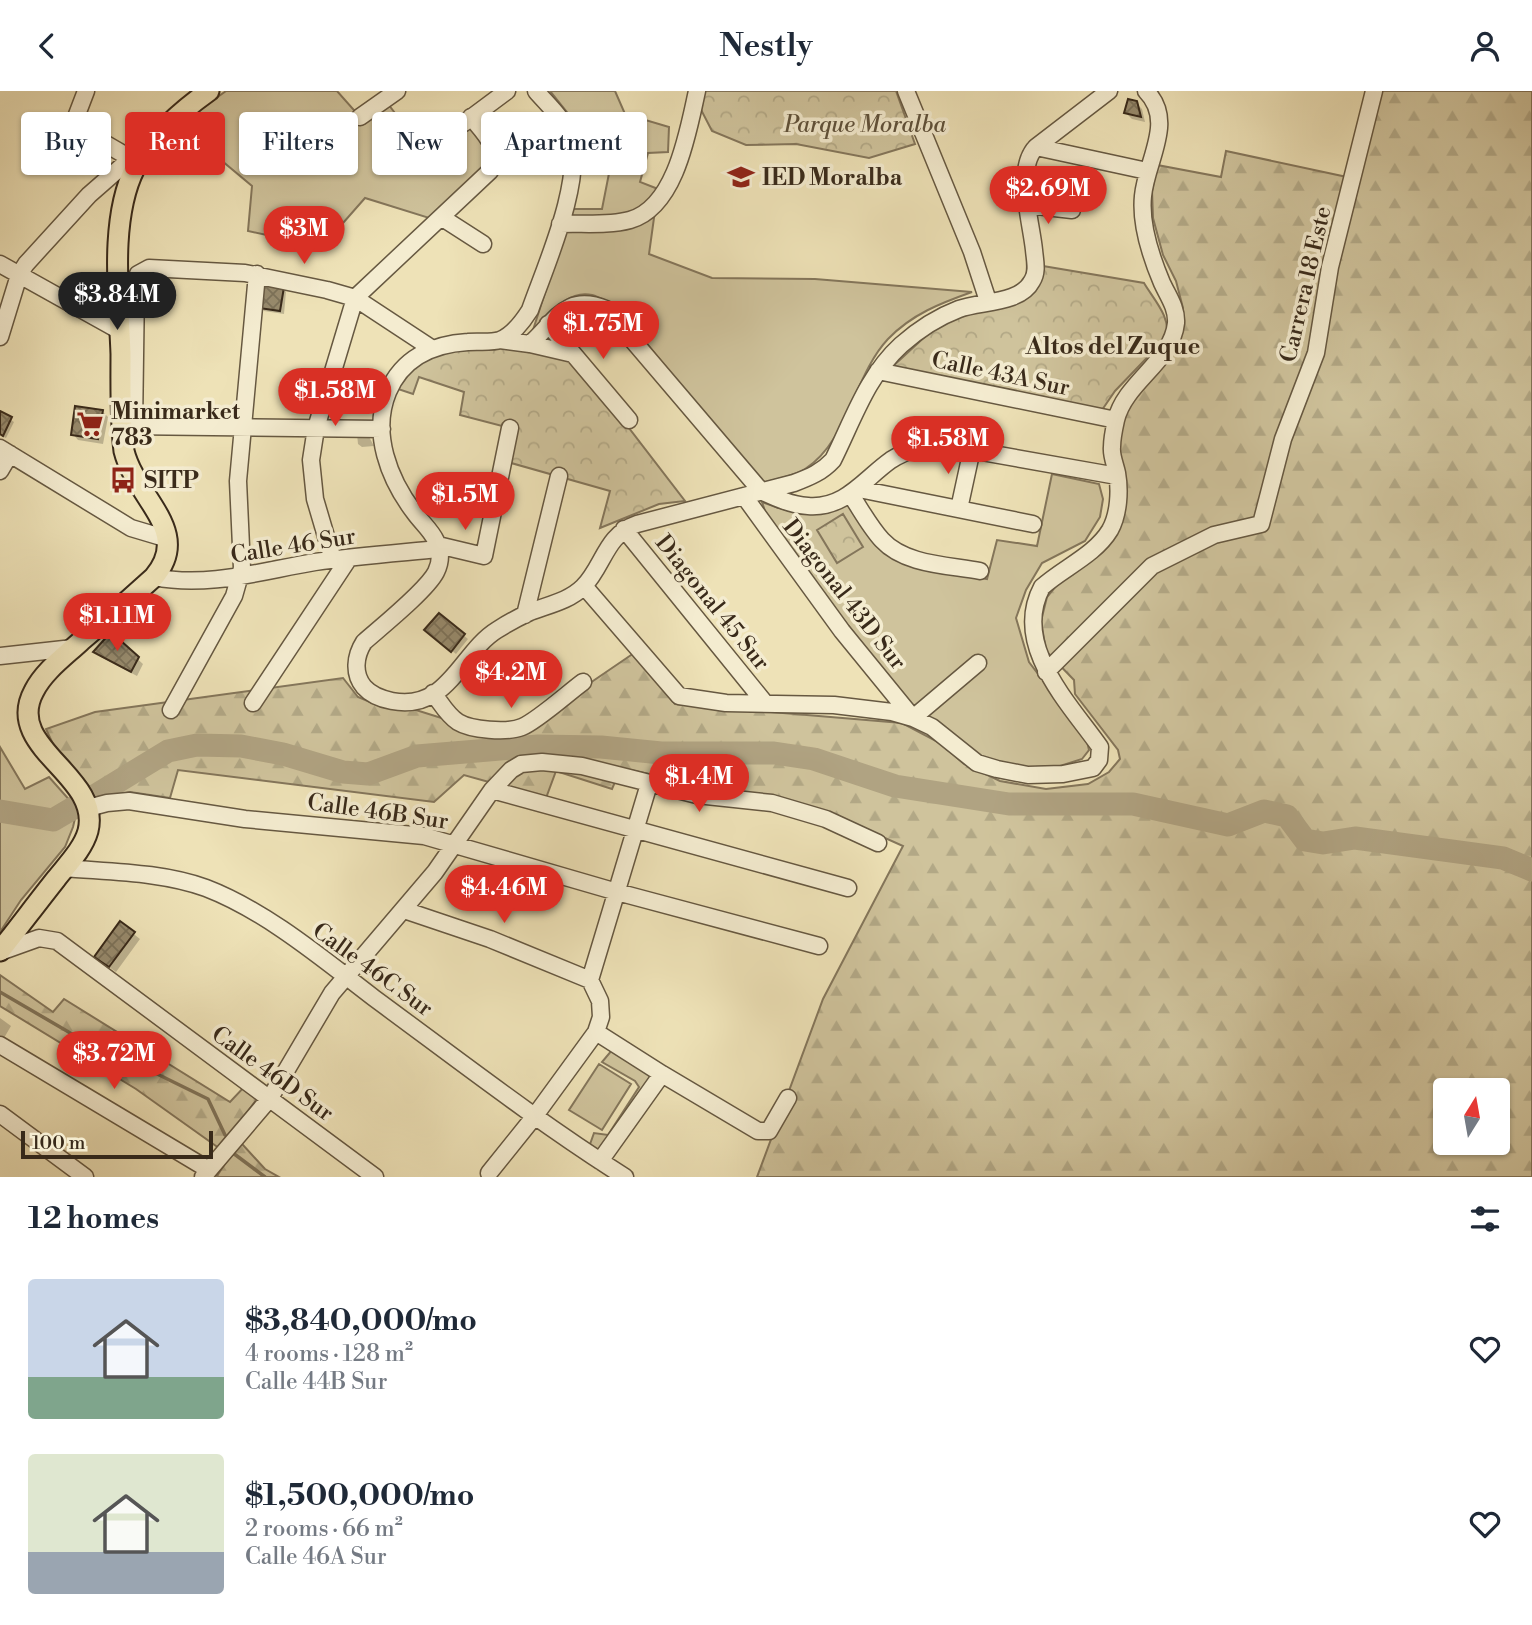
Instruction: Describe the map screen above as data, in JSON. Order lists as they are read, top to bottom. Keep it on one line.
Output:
{"streets":{"street":["Carrera 18 Este","Calle 43A Sur","Calle 46 Sur","Diagonal 43D Sur","Diagonal 45 Sur","Calle 46B Sur","Calle 46C Sur","Calle 46D Sur"]},"districts":["Altos del Zuque"],"parks":["Parque Moralba"],"places":{"school or university":["IED Moralba"],"supermarket":["Minimarket 783"],"bus stop":["SITP"]},"scale_bar":"100 m","north":"top","page":{"header":"Nestly","chip":["Buy","Rent","Filters","New","Apartment"],"price":["$2.69M","$3M","$3.84M","$1.75M","$1.58M","$1.58M","$1.5M","$1.11M","$4.2M","$1.4M","$4.46M","$3.72M"],"scale":"100 m","heading":"12 homes","list":[{"name":"$3,840,000/mo","note":"4 rooms · 128 m² · Calle 44B Sur"},{"name":"$1,500,000/mo","note":"2 rooms · 66 m² · Calle 46A Sur"}]}}
